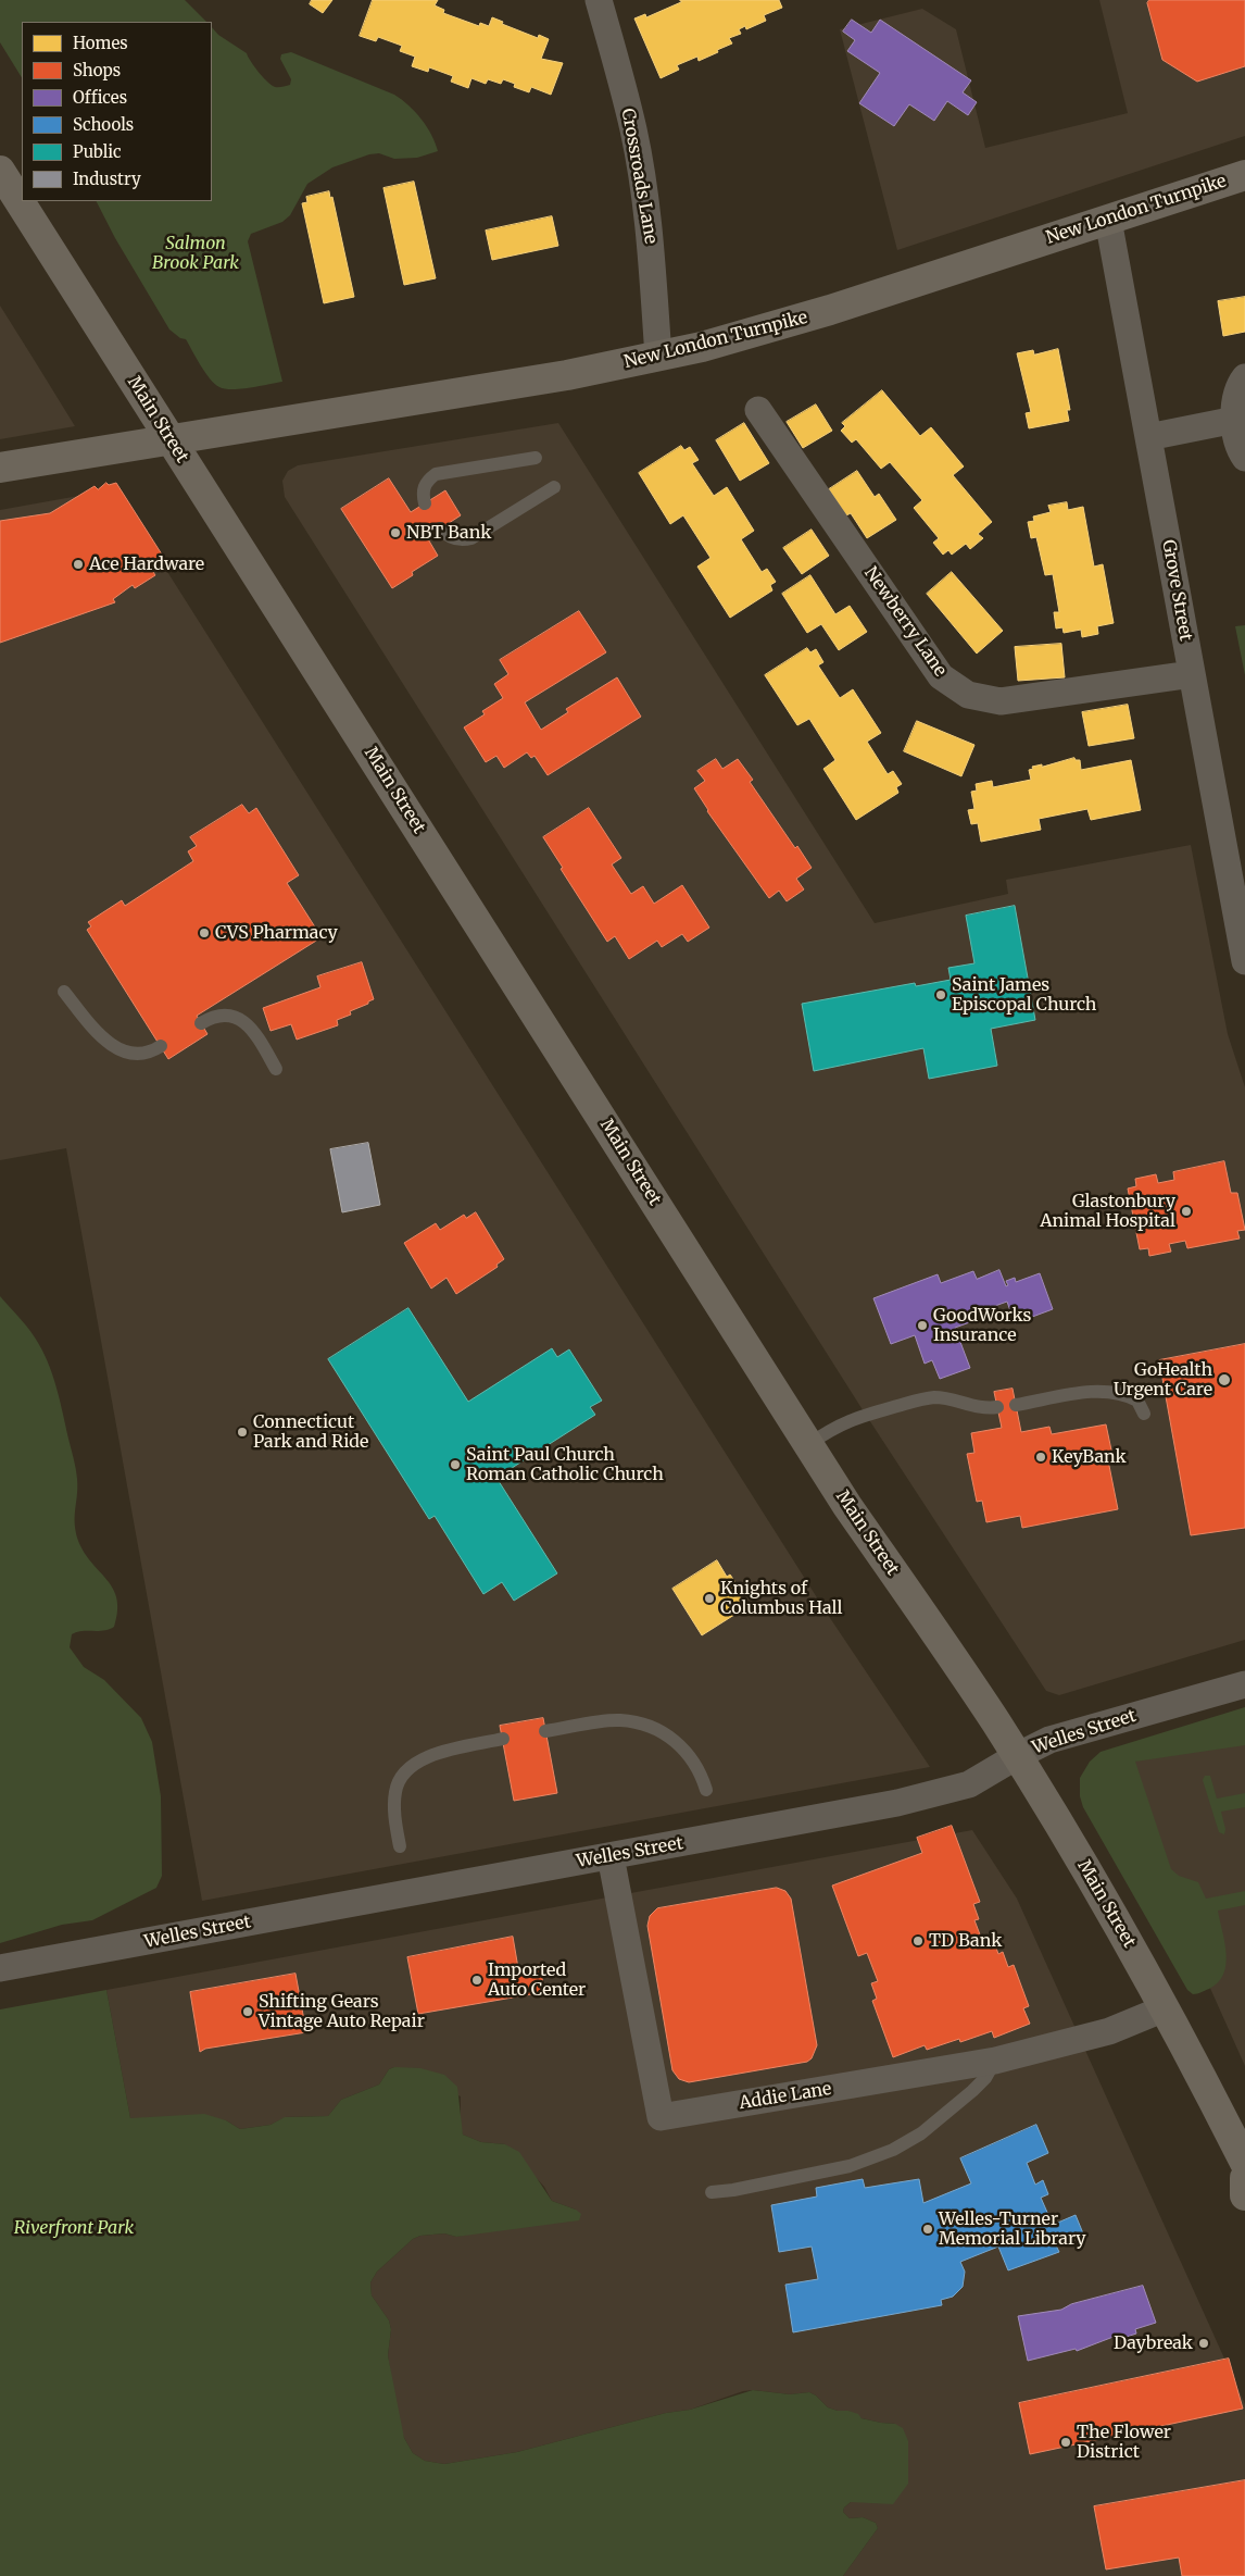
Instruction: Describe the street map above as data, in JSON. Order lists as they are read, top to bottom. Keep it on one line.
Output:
{"streets":{"main road":["New London Turnpike","Main Street"],"street":["Crossroads Lane","Grove Street","Newberry Lane","Welles Street","Addie Lane"]},"crossings":[["Crossroads Lane","New London Turnpike"],["New London Turnpike","Main Street"],["New London Turnpike","Grove Street"],["Main Street","Welles Street"],["Main Street","Addie Lane"],["Grove Street","Newberry Lane"],["Welles Street","Addie Lane"]],"parks":["Salmon Brook Park","Riverfront Park"],"places":["NBT Bank","Ace Hardware","CVS Pharmacy","Saint James Episcopal Church","Glastonbury Animal Hospital","GoodWorks Insurance","GoHealth Urgent Care","Connecticut Park and Ride","KeyBank","Saint Paul Church Roman Catholic Church","Knights of Columbus Hall","TD Bank","Imported Auto Center","Shifting Gears Vintage Auto Repair","Welles-Turner Memorial Library","Daybreak","The Flower District"],"legend":["Homes","Shops","Offices","Schools","Public","Industry"]}
